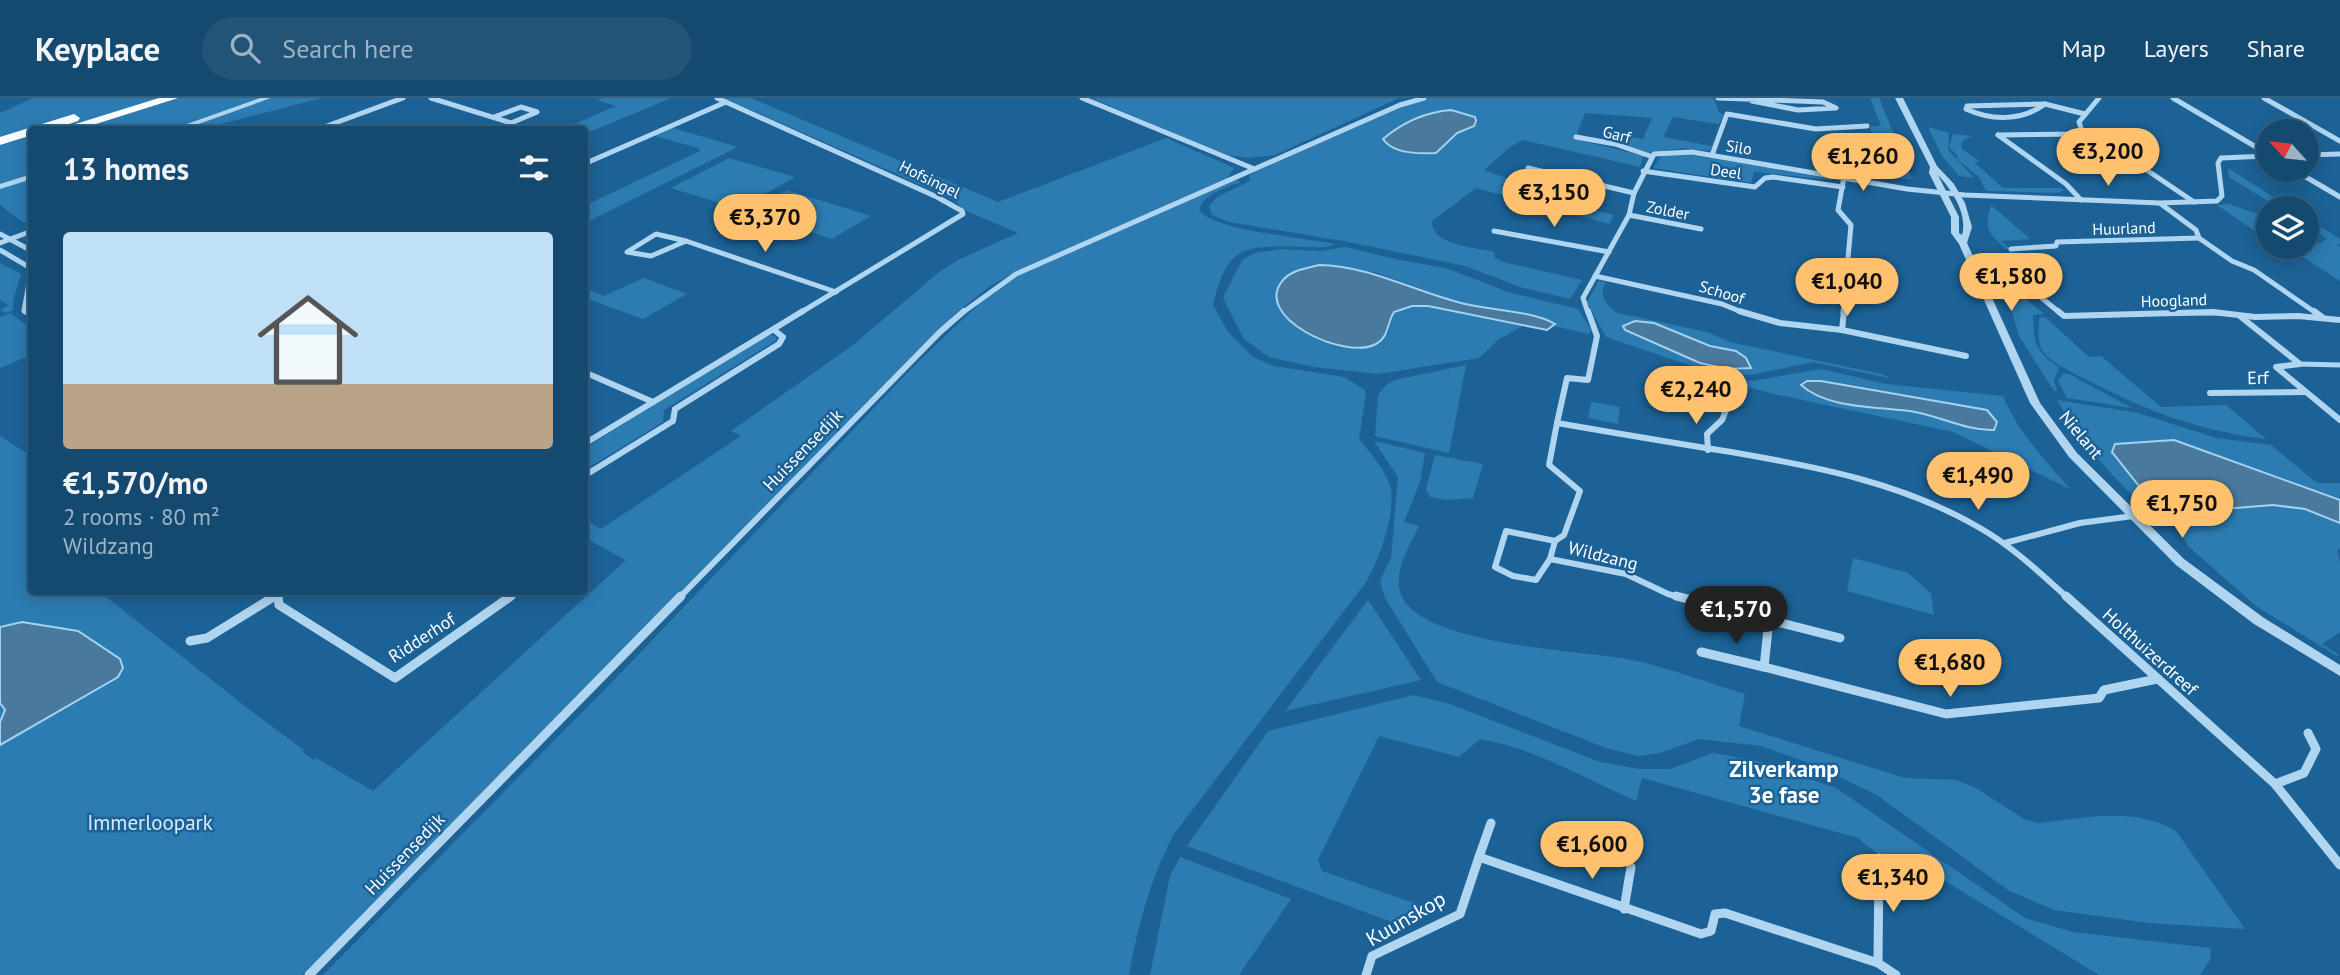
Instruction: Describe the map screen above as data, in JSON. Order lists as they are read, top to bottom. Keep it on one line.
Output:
{"streets":{"street":["Garf","Silo","Deel","Hofsingel","Zolder","Huurland","Schoof","Hoogland","Erf","Nielant","Huissensedijk","Wildzang","Ridderhof","Holthuizerdreef","Kuunskop"]},"crossings":[["Garf","Silo"],["Silo","Nielant"],["Wildzang","Holthuizerdreef"]],"districts":["Zilverkamp 3e fase"],"parks":["Immerloopark"],"north":"top left","page":{"header":"Keyplace","search":"Search here","nav":["Map","Layers","Share"],"heading":"13 homes","price":["€3,200","€1,260","€3,150","€3,370","€1,580","€1,040","€2,240","€1,490","€1,750","€1,570","€1,680","€1,600","€1,340"],"list":[{"name":"€1,570/mo","note":"2 rooms · 80 m² · Wildzang"}]}}
